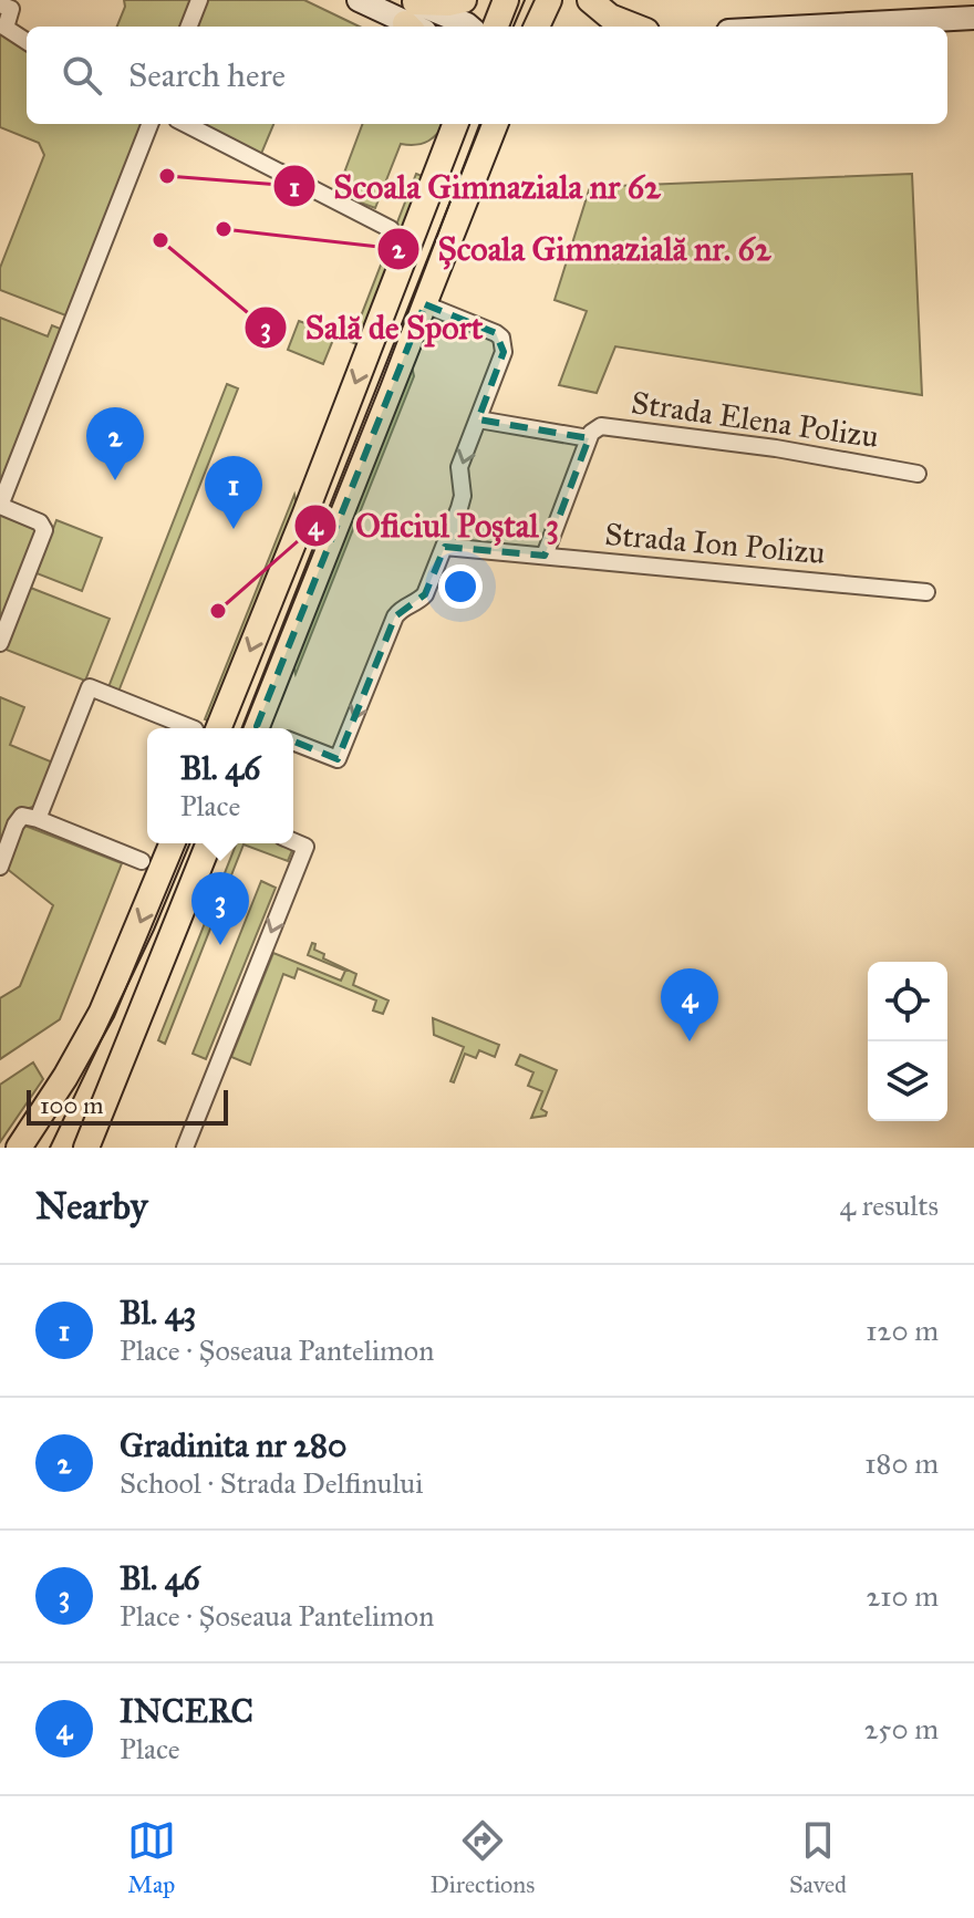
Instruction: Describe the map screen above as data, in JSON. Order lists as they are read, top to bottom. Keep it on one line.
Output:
{"streets":{"street":["Strada Elena Polizu","Strada Ion Polizu"]},"crossings":[["Strada Elena Polizu","Strada Ion Polizu"]],"places":["Scoala Gimnaziala nr 62","Școala Gimnazială nr. 62","Sală de Sport","Oficiul Poștal 3"],"scale_bar":"100 m","page":{"search":"Search here","pins":["2","1","3","4"],"popup":["Bl. 46","Place"],"scale":"100 m","heading":["Nearby","4 results"],"list":[{"mark":"1","name":"Bl. 43","note":"Place · Șoseaua Pantelimon","value":"120 m"},{"mark":"2","name":"Gradinita nr 280","note":"School · Strada Delfinului","value":"180 m"},{"mark":"3","name":"Bl. 46","note":"Place · Șoseaua Pantelimon","value":"210 m"},{"mark":"4","name":"INCERC","note":"Place","value":"250 m"}],"nav":["Map","Directions","Saved"]}}
